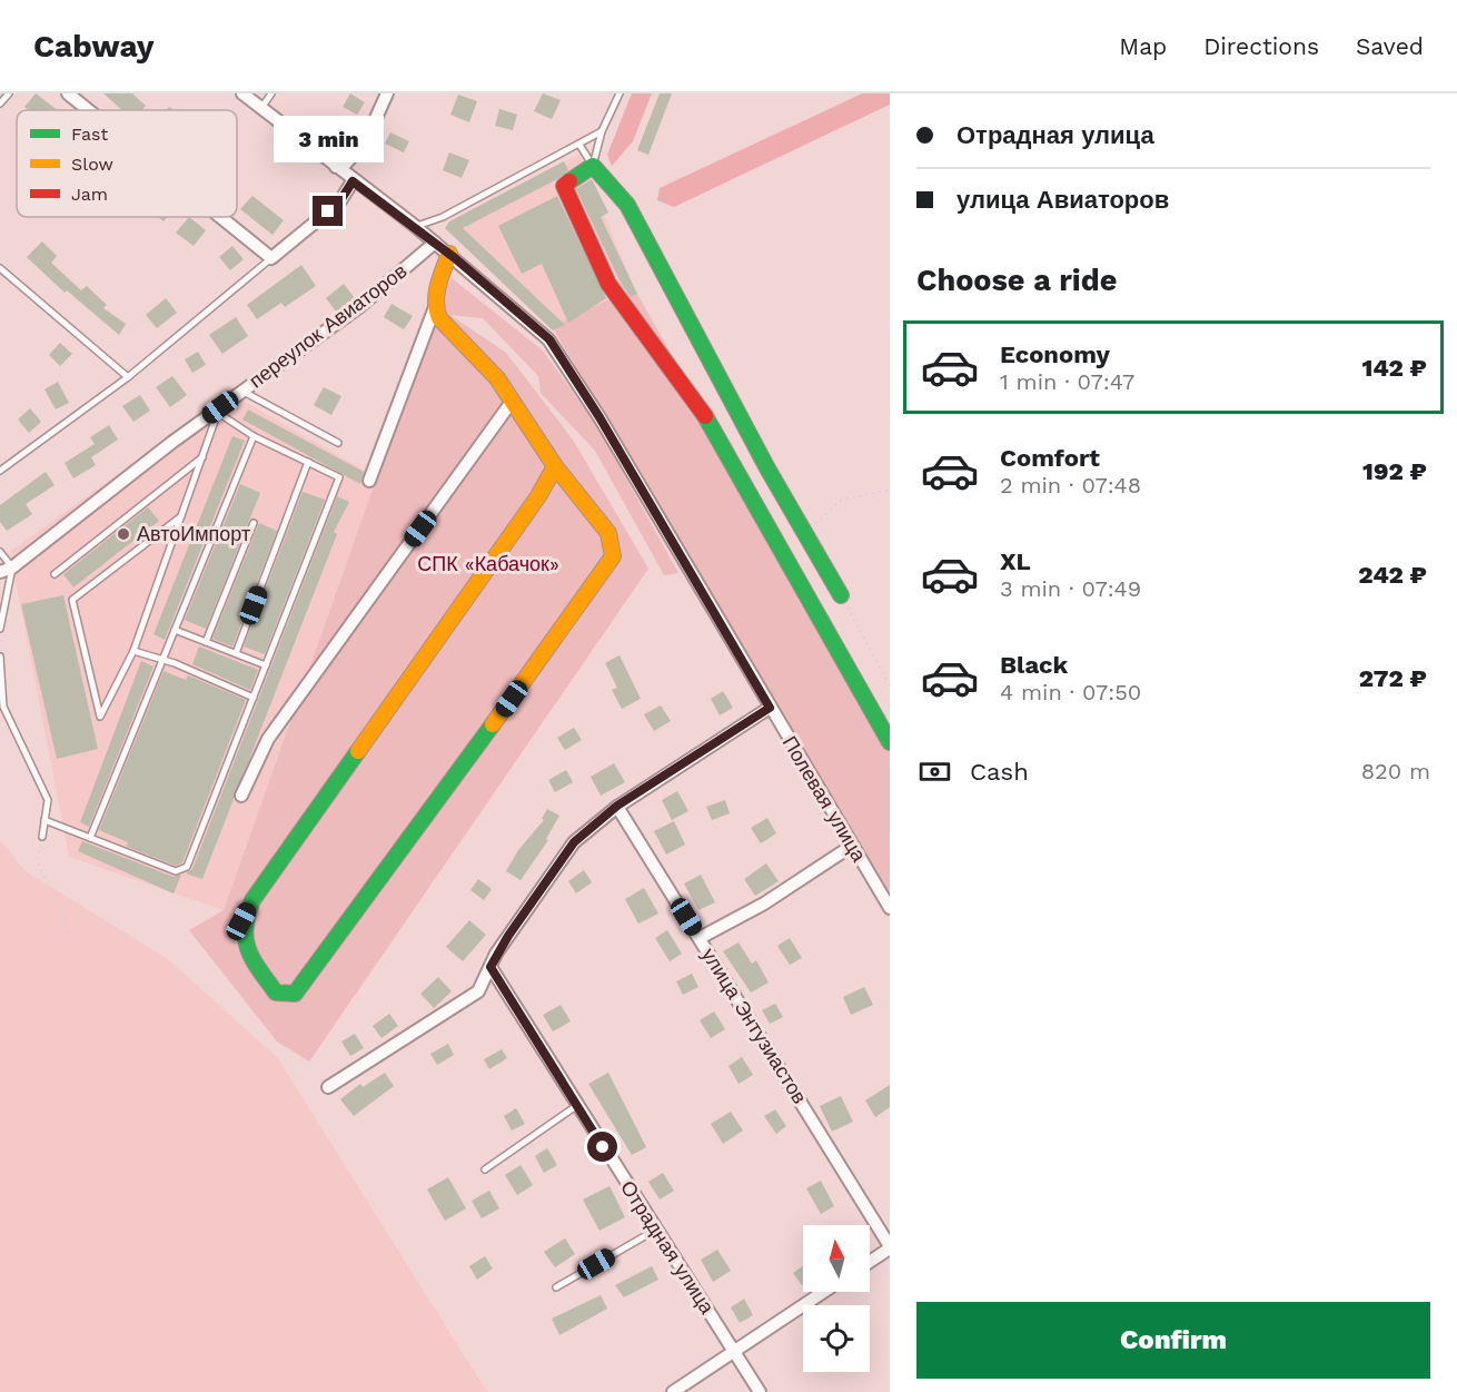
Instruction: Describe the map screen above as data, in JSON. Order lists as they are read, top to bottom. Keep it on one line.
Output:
{"streets":{"street":["переулок Авиаторов","Полевая улица","улица Энтузиастов","Отрадная улица"]},"crossings":[["переулок Авиаторов","Полевая улица"]],"parks":["СПК «Кабачок»"],"places":["АвтоИмпорт"],"legend":["Fast","Slow","Jam"],"north":"top","page":{"header":"Cabway","nav":["Map","Directions","Saved"],"banner":["Отрадная улица","улица Авиаторов"],"bubble":"3 min","heading":"Choose a ride","list":[{"name":"Economy","note":"1 min · 07:47","value":"142 ₽"},{"name":"Comfort","note":"2 min · 07:48","value":"192 ₽"},{"name":"XL","note":"3 min · 07:49","value":"242 ₽"},{"name":"Black","note":"4 min · 07:50","value":"272 ₽"}],"pay":["Cash","820 m"],"buttons":"Confirm"}}
